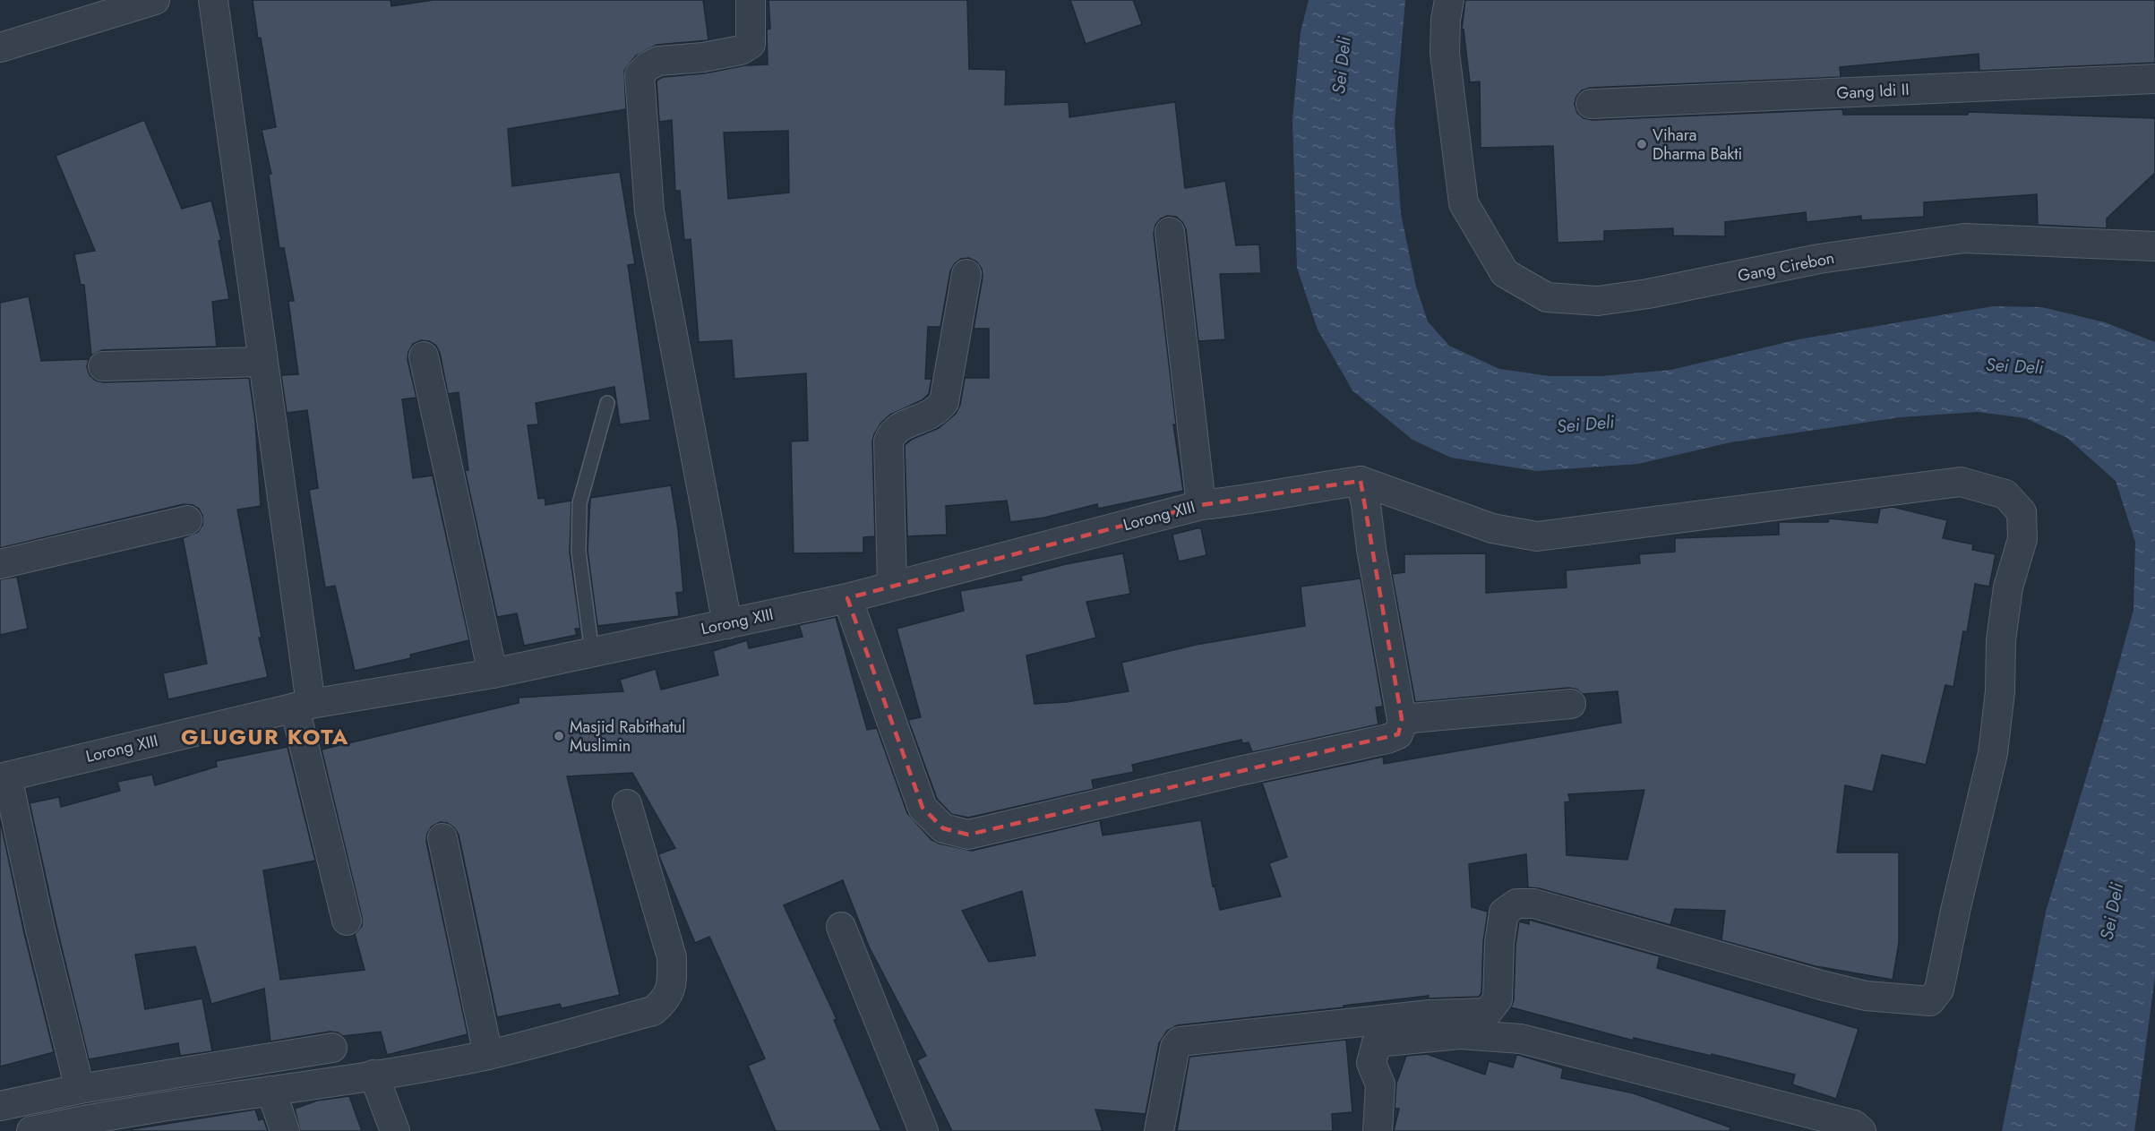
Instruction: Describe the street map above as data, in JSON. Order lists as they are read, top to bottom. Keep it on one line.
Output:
{"streets":{"street":["Gang Idi II","Gang Cirebon","Lorong XIII"]},"districts":["GLUGUR KOTA"],"water":["Sei Deli"],"places":["Vihara Dharma Bakti","Masjid Rabithatul Muslimin"]}
